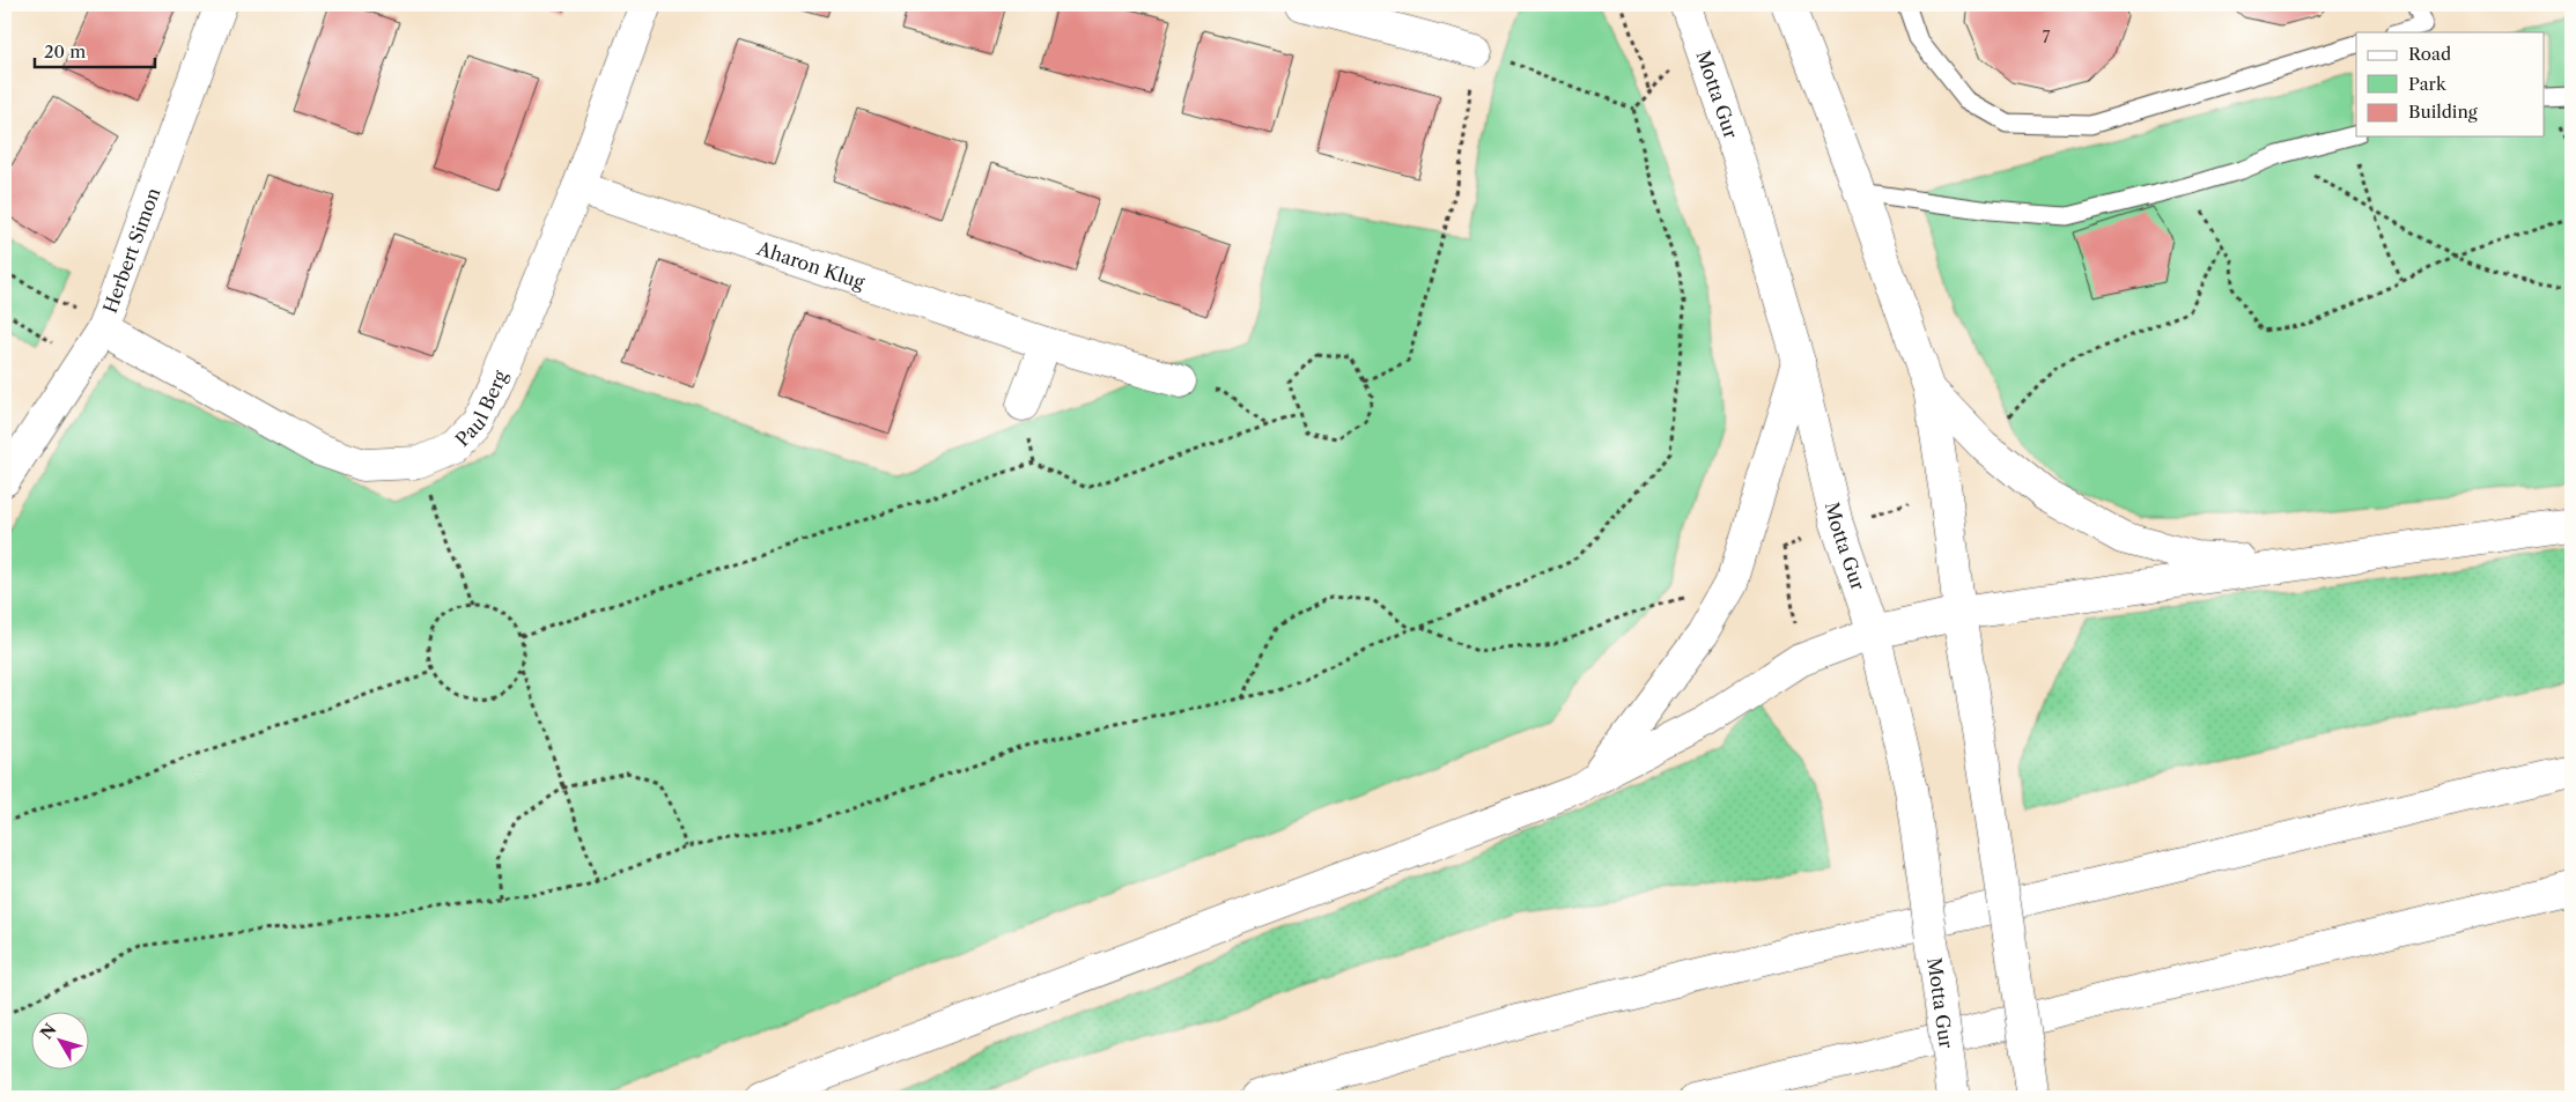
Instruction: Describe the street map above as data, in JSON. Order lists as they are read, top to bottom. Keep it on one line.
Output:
{"streets":{"main road":["Motta Gur","Herbert Simon","Aharon Klug","Paul Berg"]},"crossings":[["Herbert Simon","Paul Berg"],["Aharon Klug","Paul Berg"]],"house_numbers":["7"],"legend":["Road","Park","Building"],"scale_bar":"20 m","north":"top left"}
